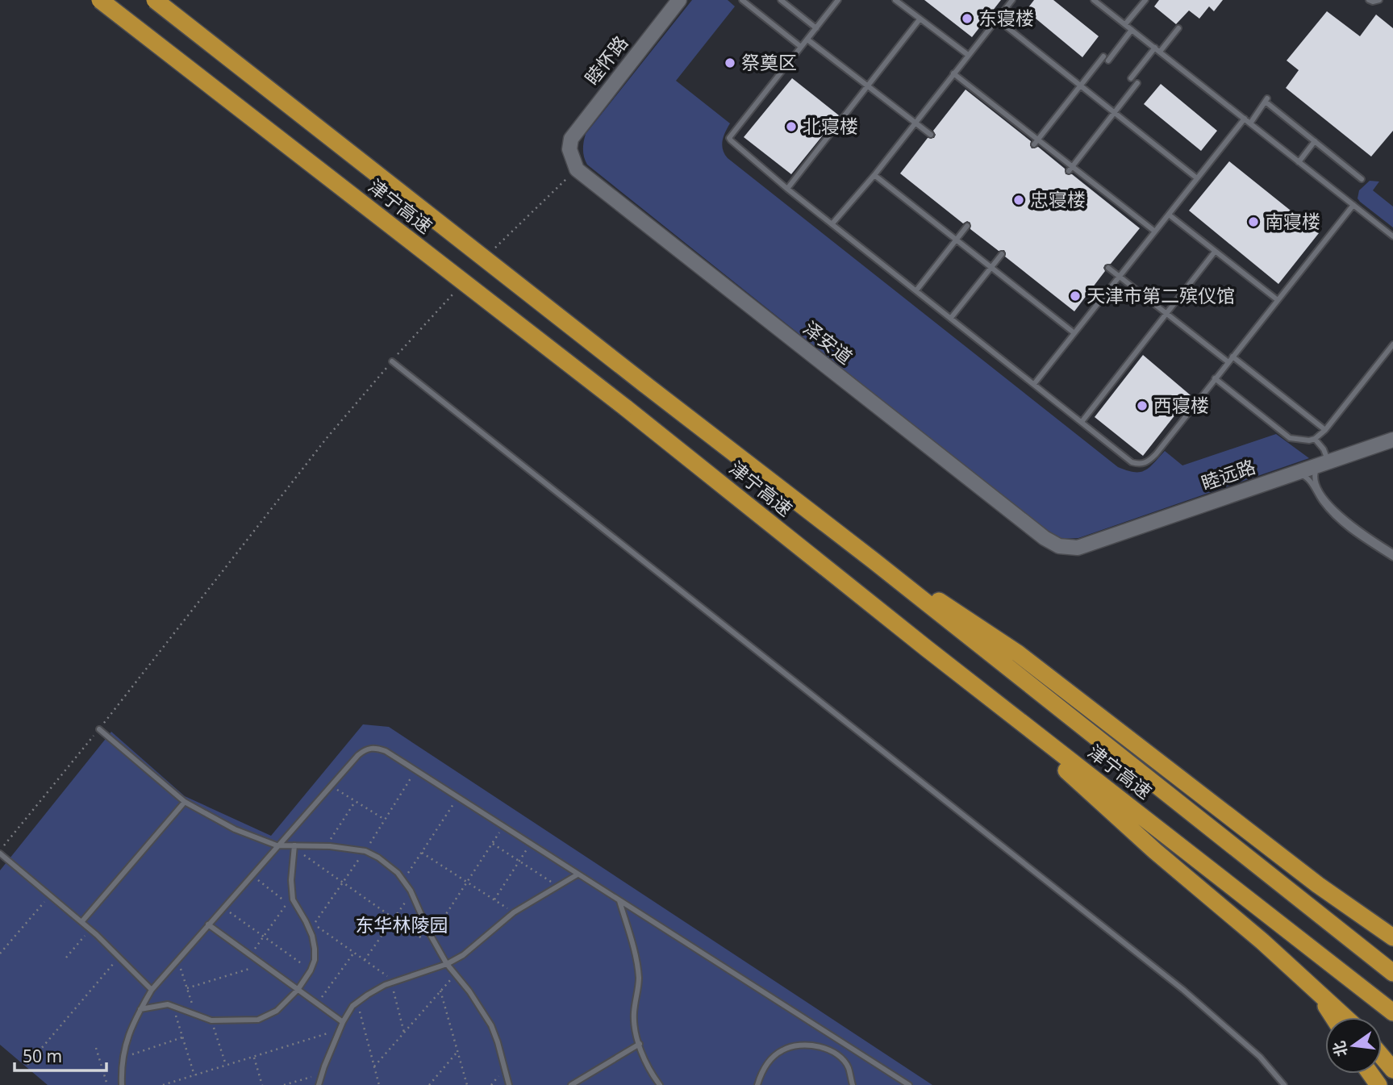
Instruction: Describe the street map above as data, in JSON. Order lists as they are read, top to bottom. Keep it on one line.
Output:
{"streets":{"highway":["津宁高速"],"street":["睦怀路","泽安道","睦远路"]},"crossings":[["睦怀路","泽安道"],["泽安道","睦远路"]],"parks":["东华林陵园"],"places":["东寝楼","祭奠区","北寝楼","忠寝楼","南寝楼","天津市第二殡仪馆","西寝楼"],"scale_bar":"50 m","north":"left"}
